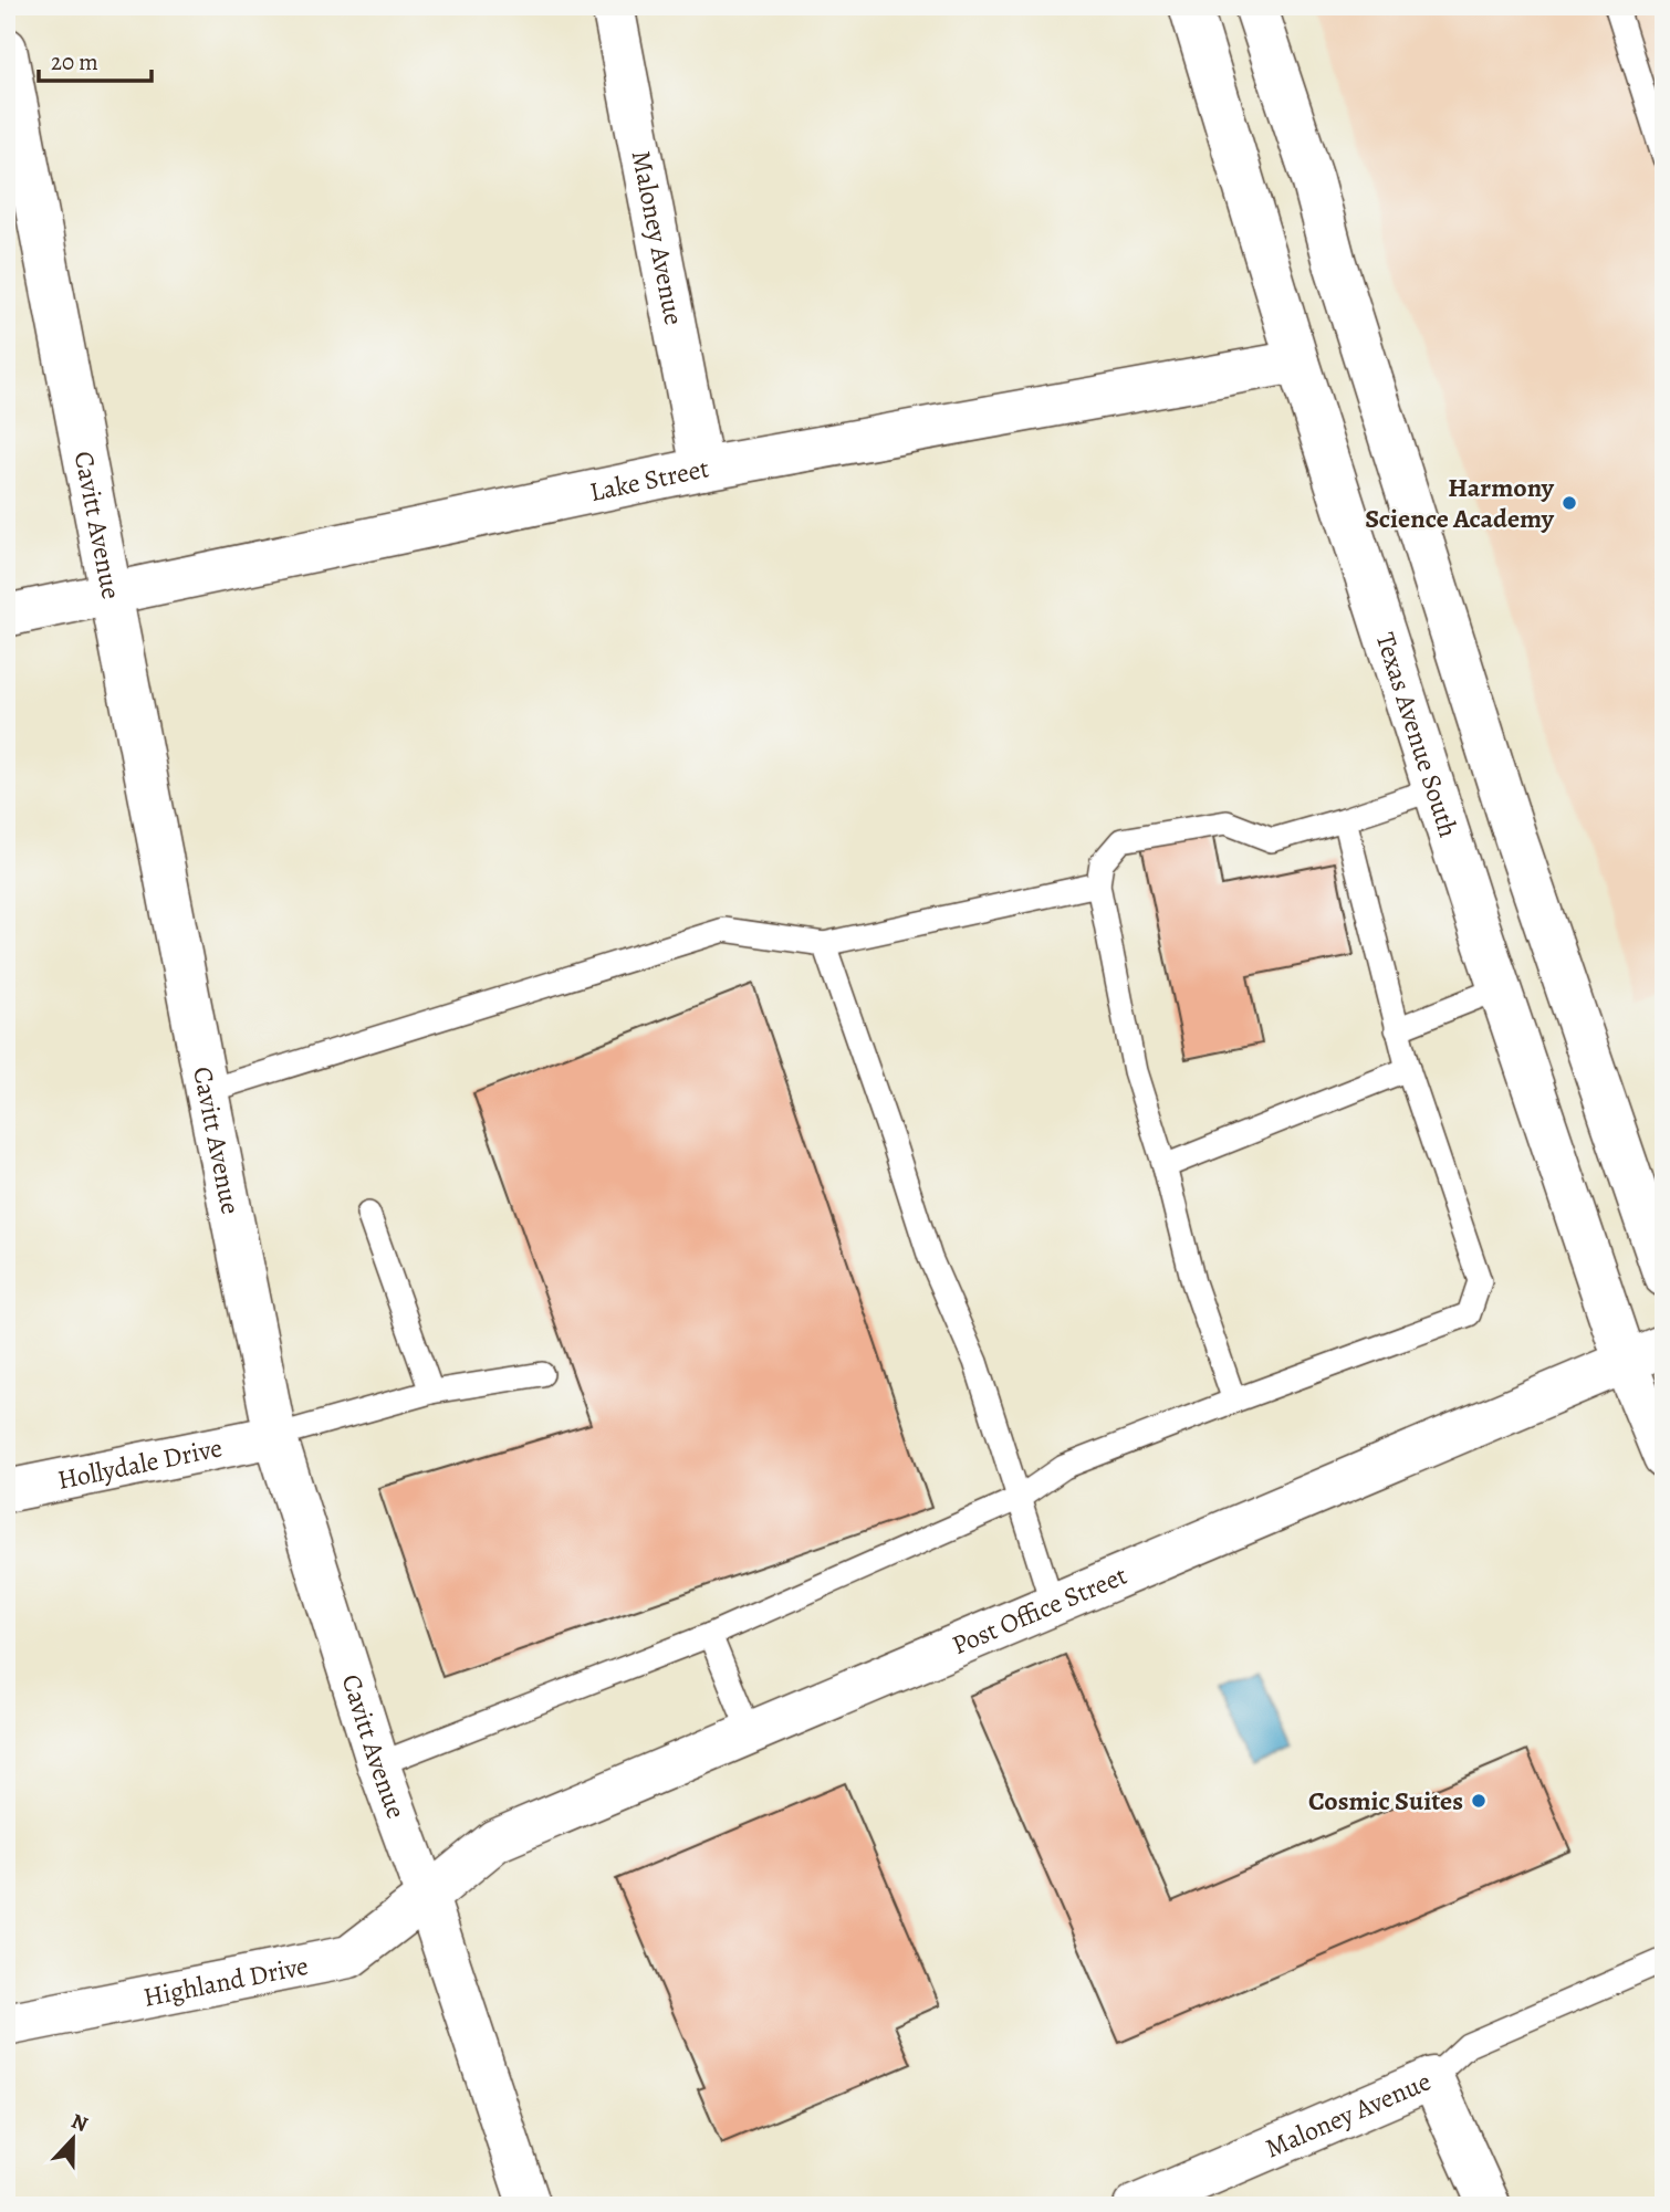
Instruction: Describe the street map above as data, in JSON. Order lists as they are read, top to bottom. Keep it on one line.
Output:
{"streets":{"street":["Maloney Avenue","Lake Street","Cavitt Avenue","Texas Avenue South","Hollydale Drive","Post Office Street","Highland Drive"]},"crossings":[["Maloney Avenue","Lake Street"],["Lake Street","Cavitt Avenue"],["Lake Street","Texas Avenue South"],["Cavitt Avenue","Hollydale Drive"],["Cavitt Avenue","Post Office Street"],["Cavitt Avenue","Highland Drive"],["Texas Avenue South","Post Office Street"],["Post Office Street","Highland Drive"]],"places":["Harmony Science Academy","Cosmic Suites"],"scale_bar":"20 m","north":"top"}
